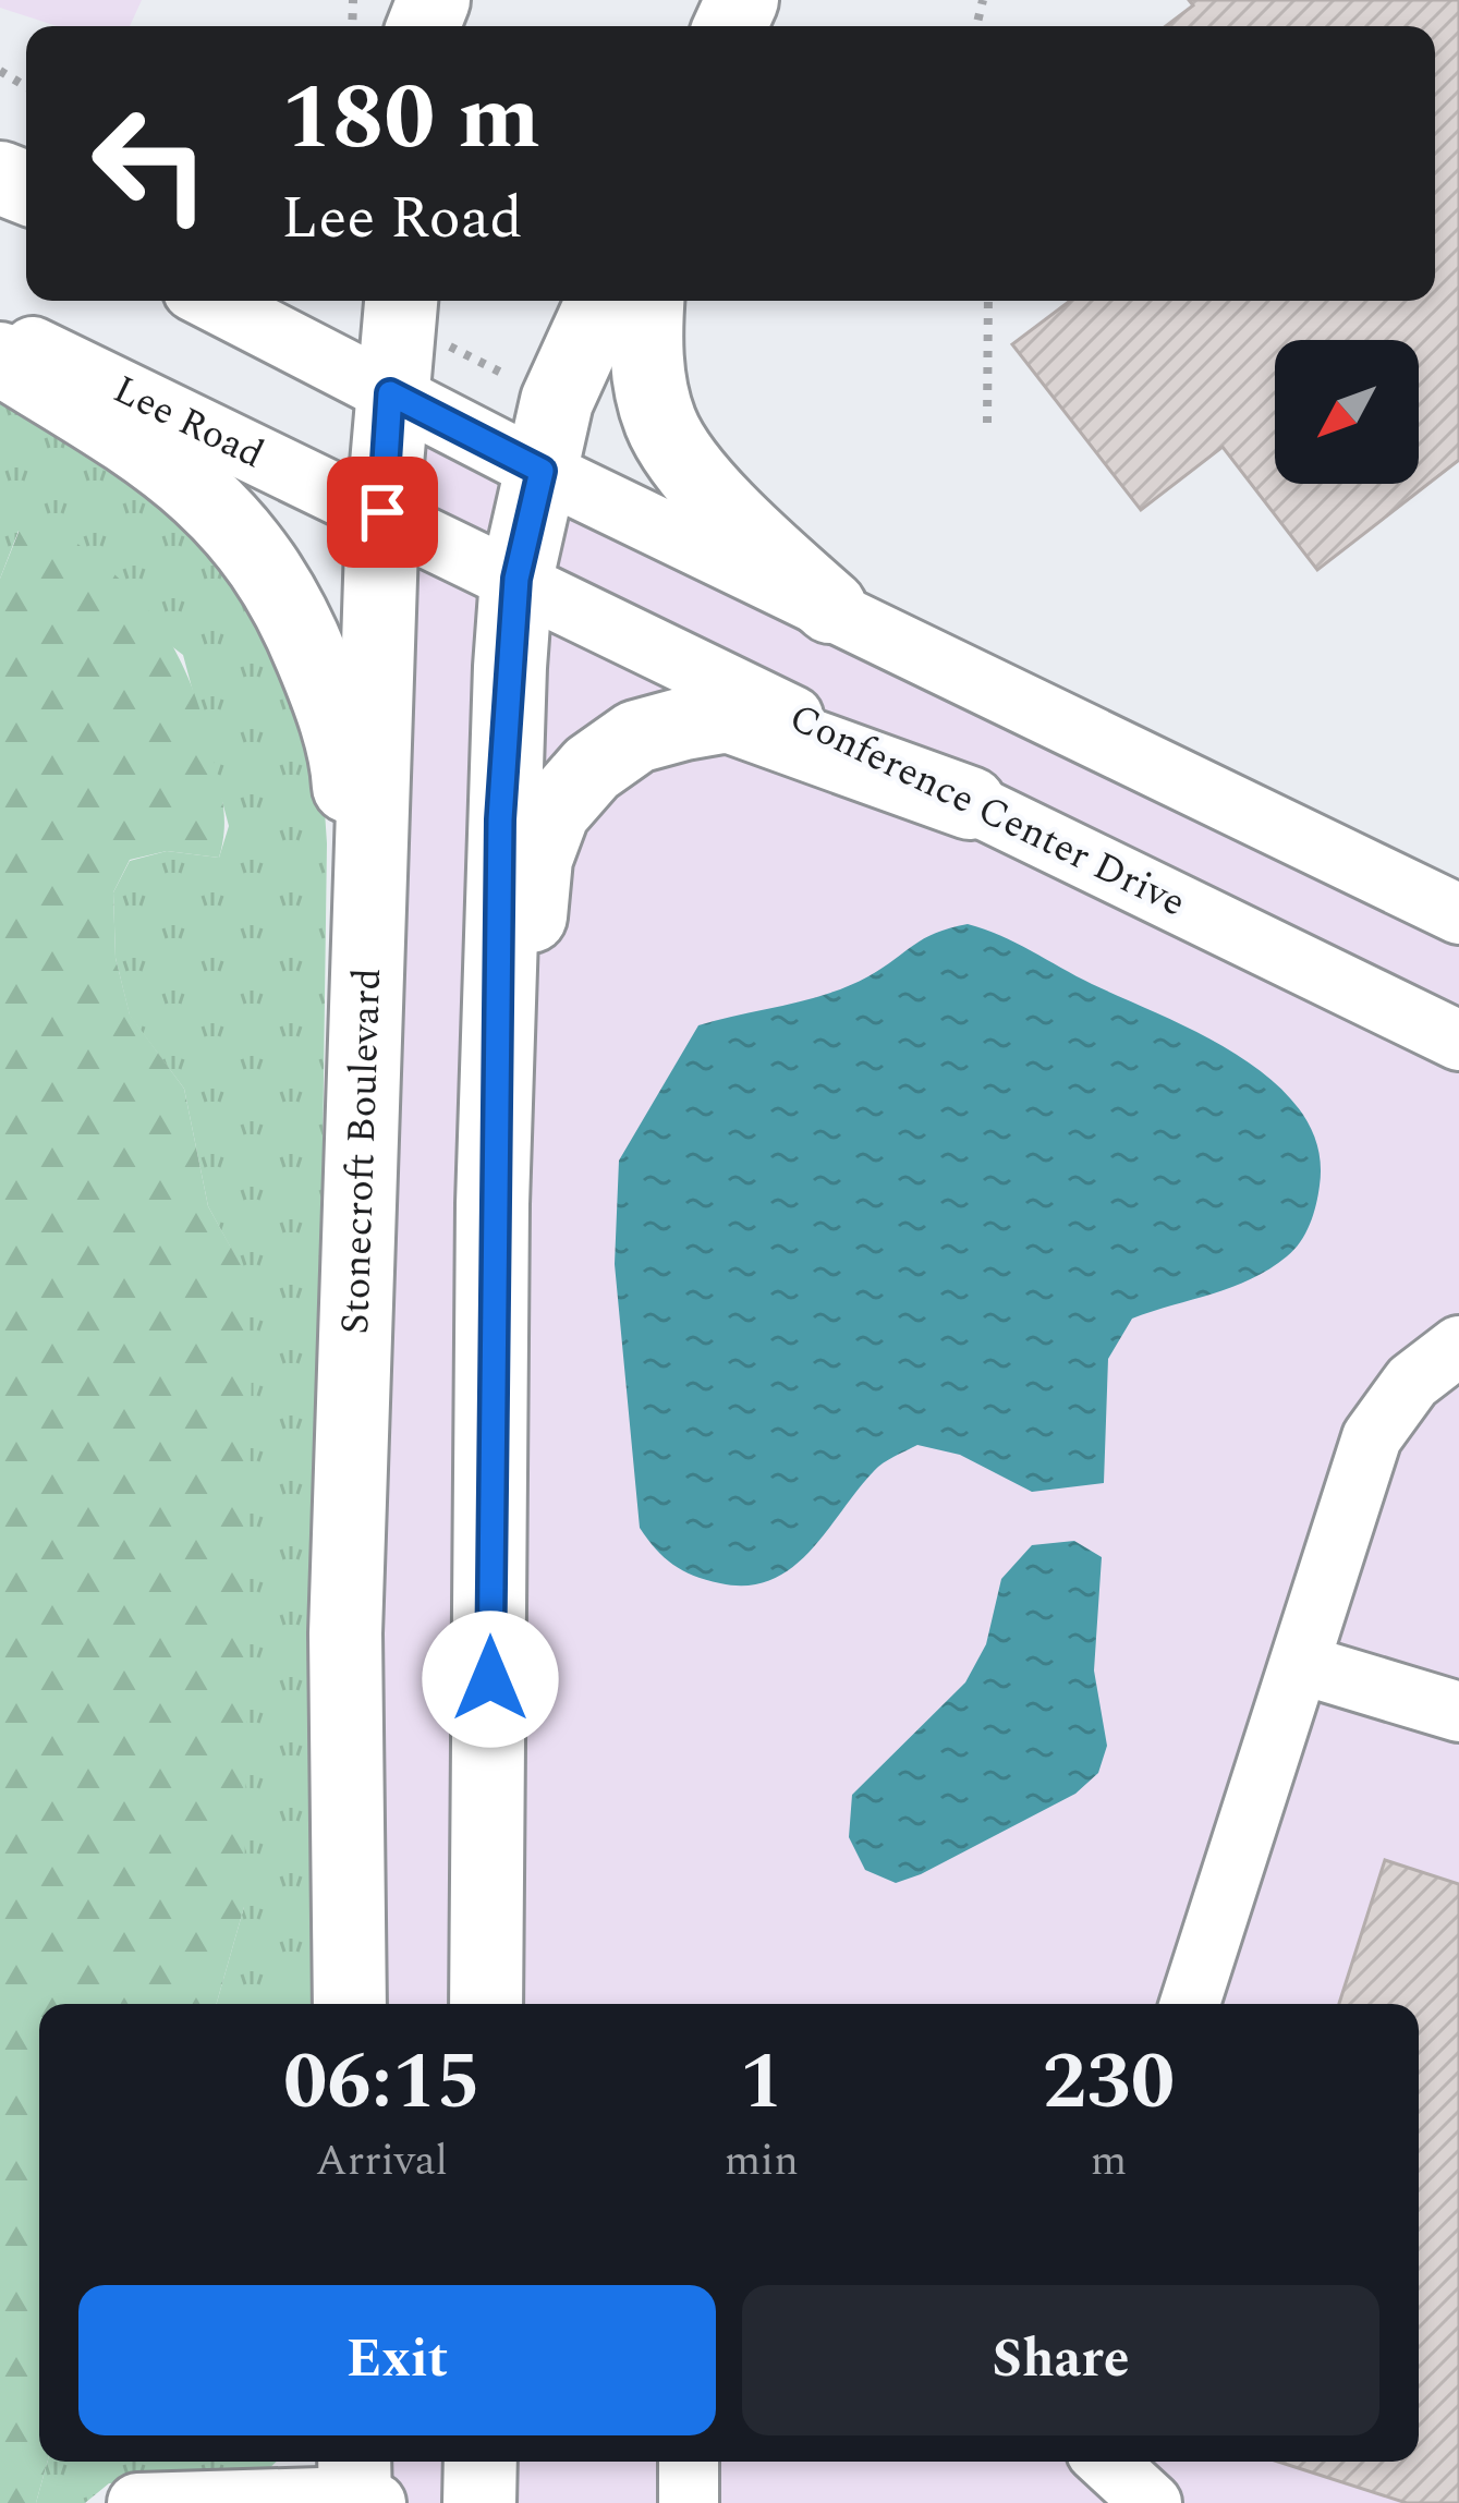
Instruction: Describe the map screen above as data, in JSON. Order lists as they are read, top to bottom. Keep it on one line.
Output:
{"streets":{"main road":["Stonecroft Boulevard"],"street":["Lee Road","Conference Center Drive"]},"crossings":[["Lee Road","Conference Center Drive"],["Lee Road","Stonecroft Boulevard"]],"north":"bottom left","page":{"turn":["180 m","Lee Road"],"eta":["06:15","Arrival","1","min","230","m"],"buttons":["Exit","Share"]}}
